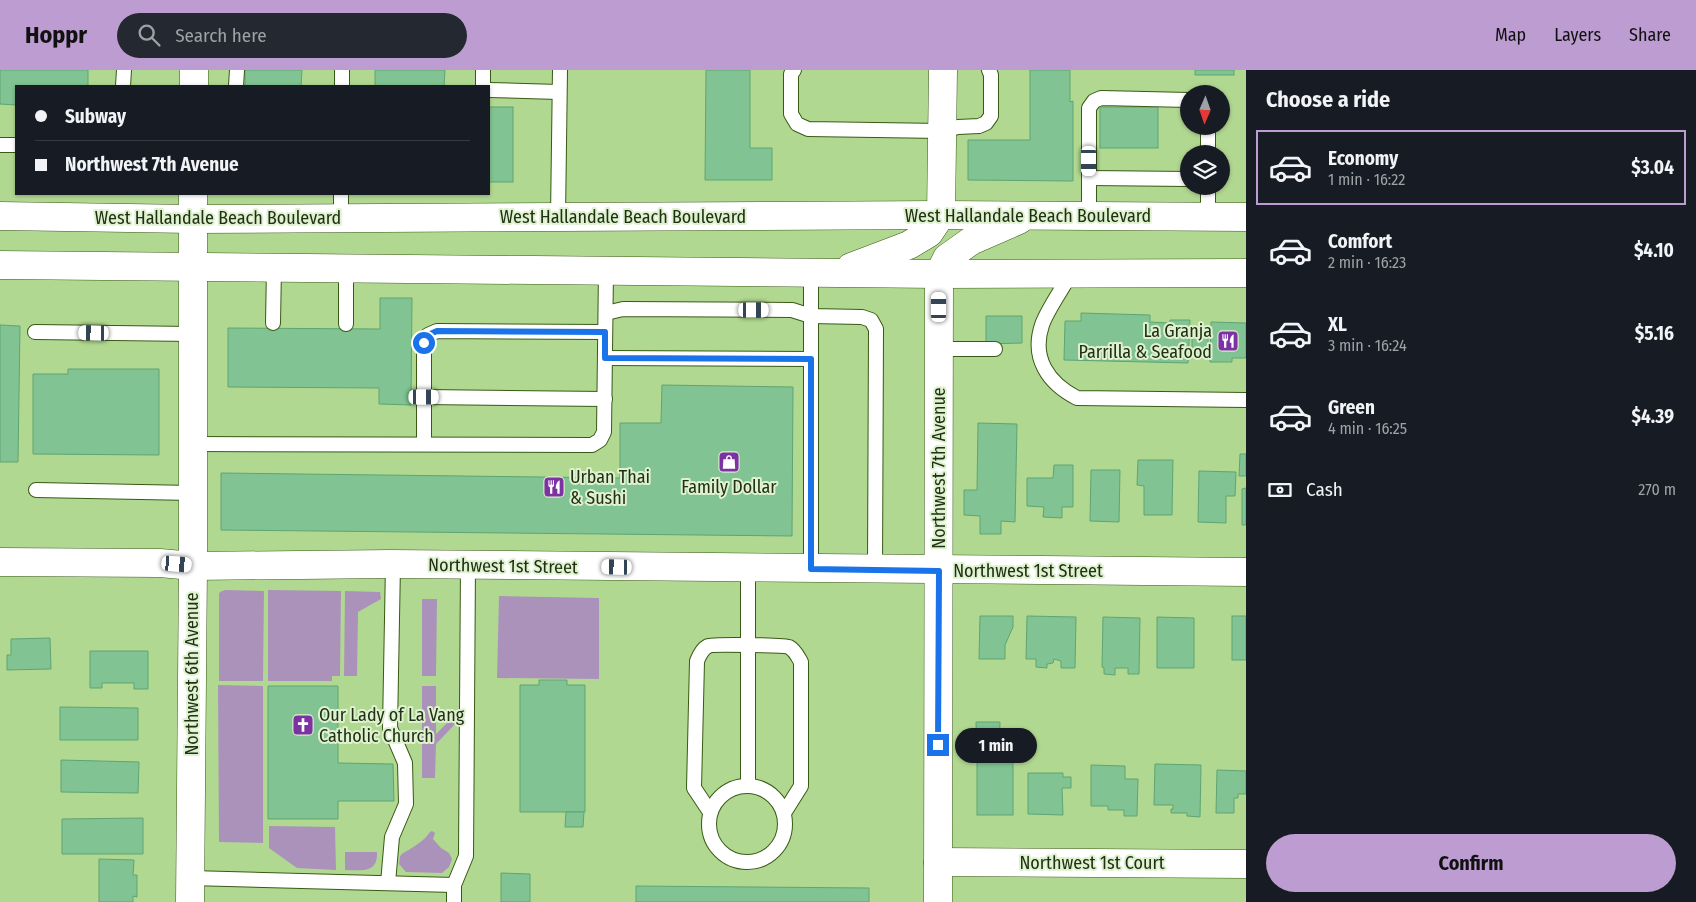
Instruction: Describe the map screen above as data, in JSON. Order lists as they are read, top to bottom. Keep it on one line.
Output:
{"streets":{"street":["West Hallandale Beach Boulevard","Northwest 7th Avenue","Northwest 1st Street","Northwest 6th Avenue","Northwest 1st Court"]},"crossings":[["West Hallandale Beach Boulevard","Northwest 6th Avenue"],["Northwest 7th Avenue","Northwest 1st Street"],["Northwest 7th Avenue","Northwest 1st Court"],["Northwest 1st Street","Northwest 6th Avenue"]],"places":{"restaurant":["La Granja Parrilla & Seafood","Urban Thai & Sushi"],"shop":["Family Dollar"],"church":["Our Lady of La Vang Catholic Church"]},"north":"bottom","page":{"header":"Hoppr","search":"Search here","nav":["Map","Layers","Share"],"heading":"Choose a ride","banner":["Subway","Northwest 7th Avenue"],"list":[{"name":"Economy","note":"1 min · 16:22","value":"$3.04"},{"name":"Comfort","note":"2 min · 16:23","value":"$4.10"},{"name":"XL","note":"3 min · 16:24","value":"$5.16"},{"name":"Green","note":"4 min · 16:25","value":"$4.39"}],"pay":["Cash","270 m"],"bubble":"1 min","buttons":"Confirm"}}
